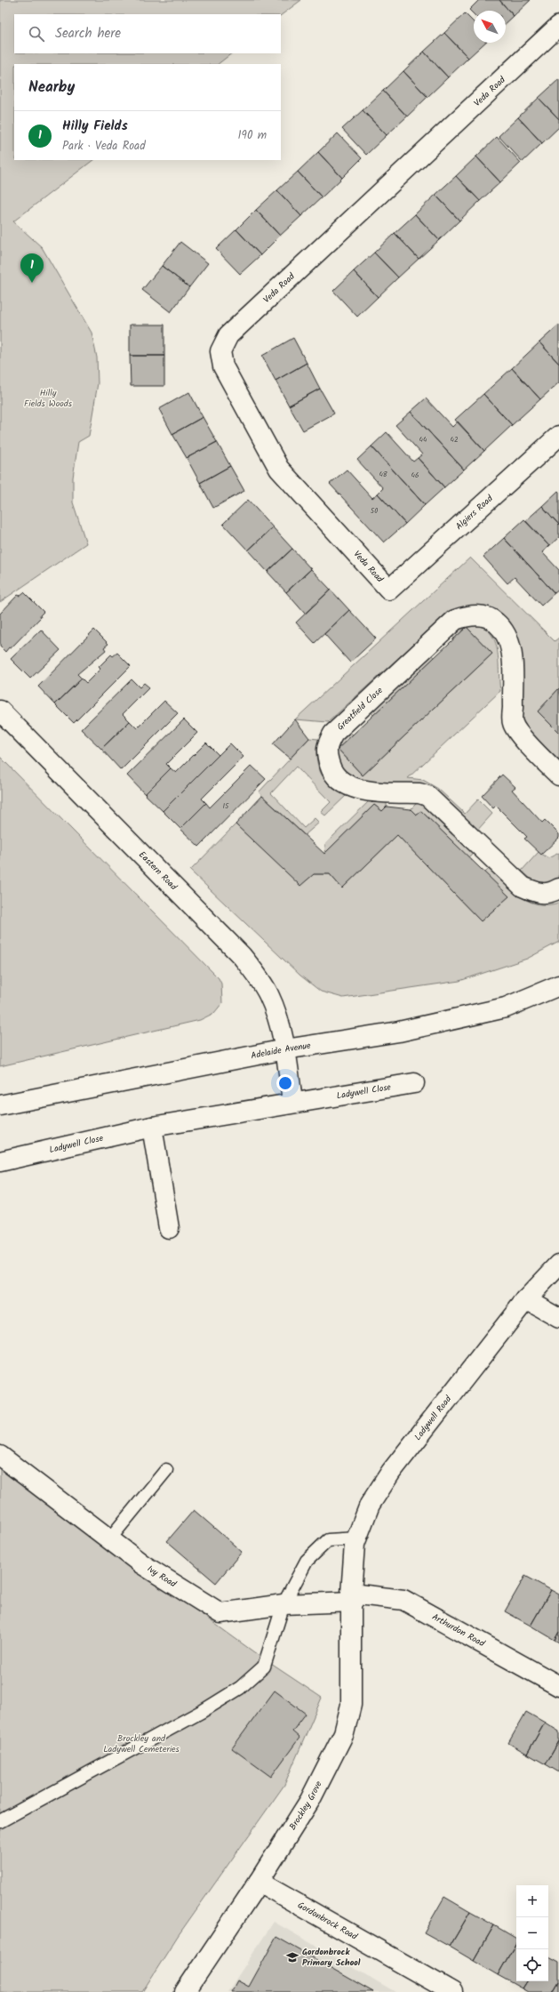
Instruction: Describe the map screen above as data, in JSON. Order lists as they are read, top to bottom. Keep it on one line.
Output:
{"streets":{"street":["Veda Road","Algiers Road","Greatfield Close","Eastern Road","Adelaide Avenue","Ladywell Close","Ladywell Road","Ivy Road","Arthurdon Road","Brockley Grove","Gordonbrock Road"]},"crossings":[["Veda Road","Algiers Road"],["Eastern Road","Adelaide Avenue"],["Ladywell Road","Ivy Road"],["Ladywell Road","Arthurdon Road"],["Ladywell Road","Brockley Grove"],["Ivy Road","Arthurdon Road"],["Ivy Road","Brockley Grove"],["Arthurdon Road","Brockley Grove"],["Brockley Grove","Gordonbrock Road"]],"parks":["Hilly Fields Woods","Brockley and Ladywell Cemeteries"],"places":{"school or university":["Gordonbrock Primary School"]},"house_numbers":["44","42","48","46","50","15"],"north":"top left","page":{"search":"Search here","heading":"Nearby","list":[{"mark":"1","name":"Hilly Fields","note":"Park · Veda Road","value":"190 m"}],"pins":"1","map_buttons":["+","−"]}}
